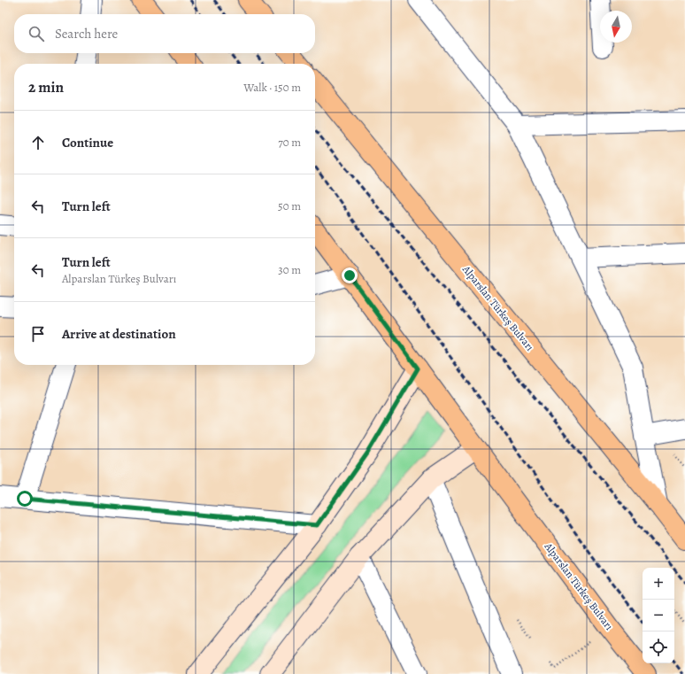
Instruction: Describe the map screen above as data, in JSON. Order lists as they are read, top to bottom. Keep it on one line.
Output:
{"streets":{"main road":["Alparslan Türkeş Bulvarı"]},"north":"bottom","page":{"search":"Search here","heading":["2 min","Walk · 150 m"],"list":[["Continue","70 m"],["Turn left","50 m"],["Turn left","Alparslan Türkeş Bulvarı","30 m"],"Arrive at destination"],"map_buttons":["+","−"]}}
